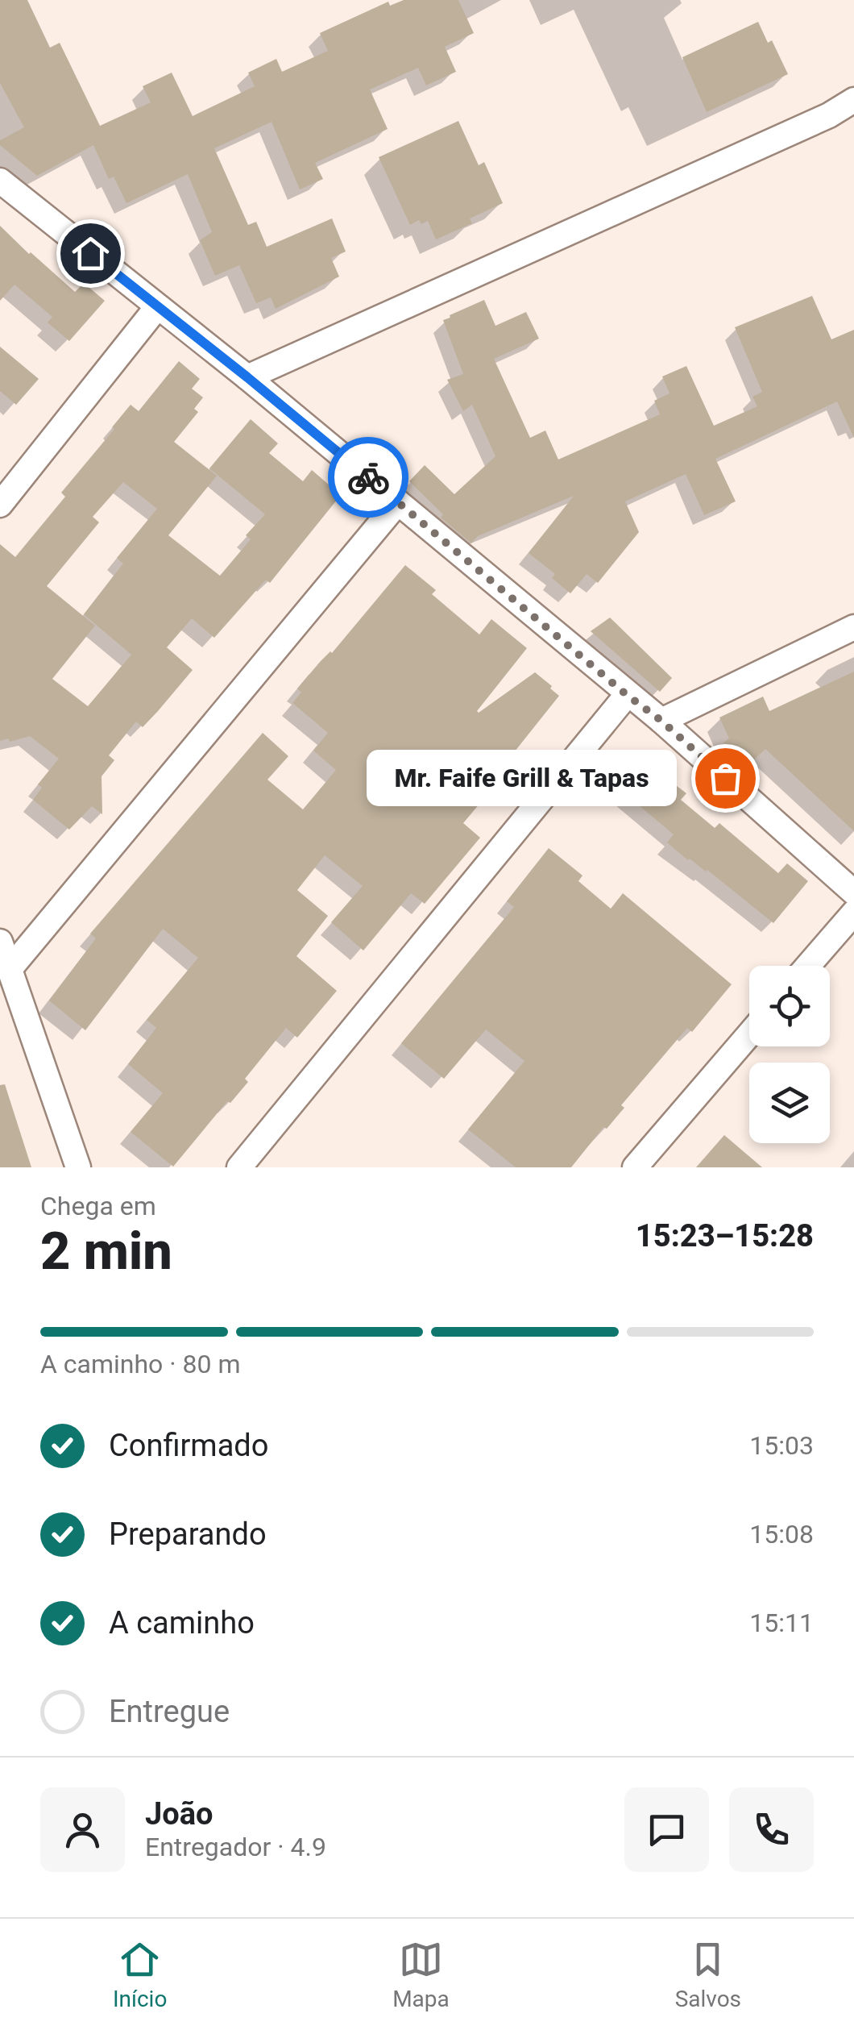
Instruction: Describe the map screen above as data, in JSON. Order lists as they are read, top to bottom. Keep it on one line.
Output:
{"places":["Mr. Faife Grill & Tapas"],"page":{"bubble":"Mr. Faife Grill & Tapas","heading":["2 min","Chega em","15:23–15:28"],"panel":["João","Entregador · 4.9"],"bar":"A caminho · 80 m","list":[["Confirmado","15:03"],["Preparando","15:08"],["A caminho","15:11"],"Entregue"],"tabs":["Início","Mapa","Salvos"]}}
